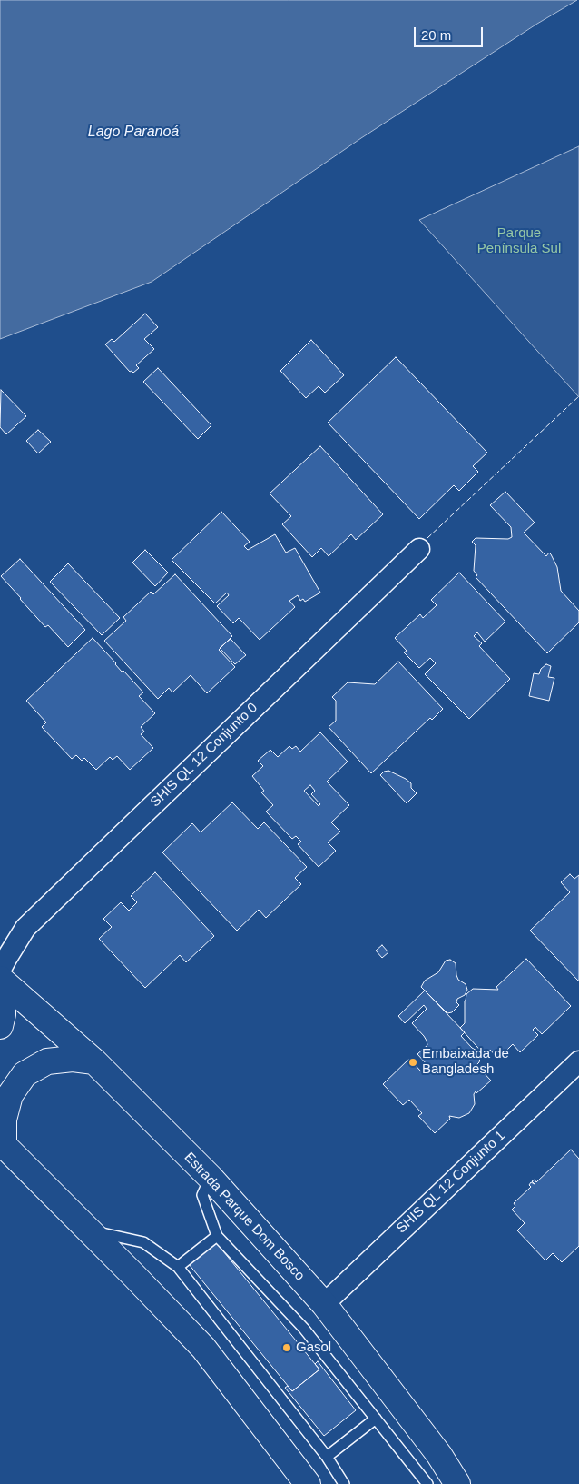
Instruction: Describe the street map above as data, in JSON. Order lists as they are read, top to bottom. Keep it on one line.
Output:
{"streets":{"main road":["Estrada Parque Dom Bosco"],"street":["SHIS QL 12 Conjunto 0","SHIS QL 12 Conjunto 1"]},"crossings":[["SHIS QL 12 Conjunto 1","Estrada Parque Dom Bosco"]],"water":["Lago Paranoá"],"parks":["Parque Península Sul"],"places":["Embaixada de Bangladesh","Gasol"],"scale_bar":"20 m"}
